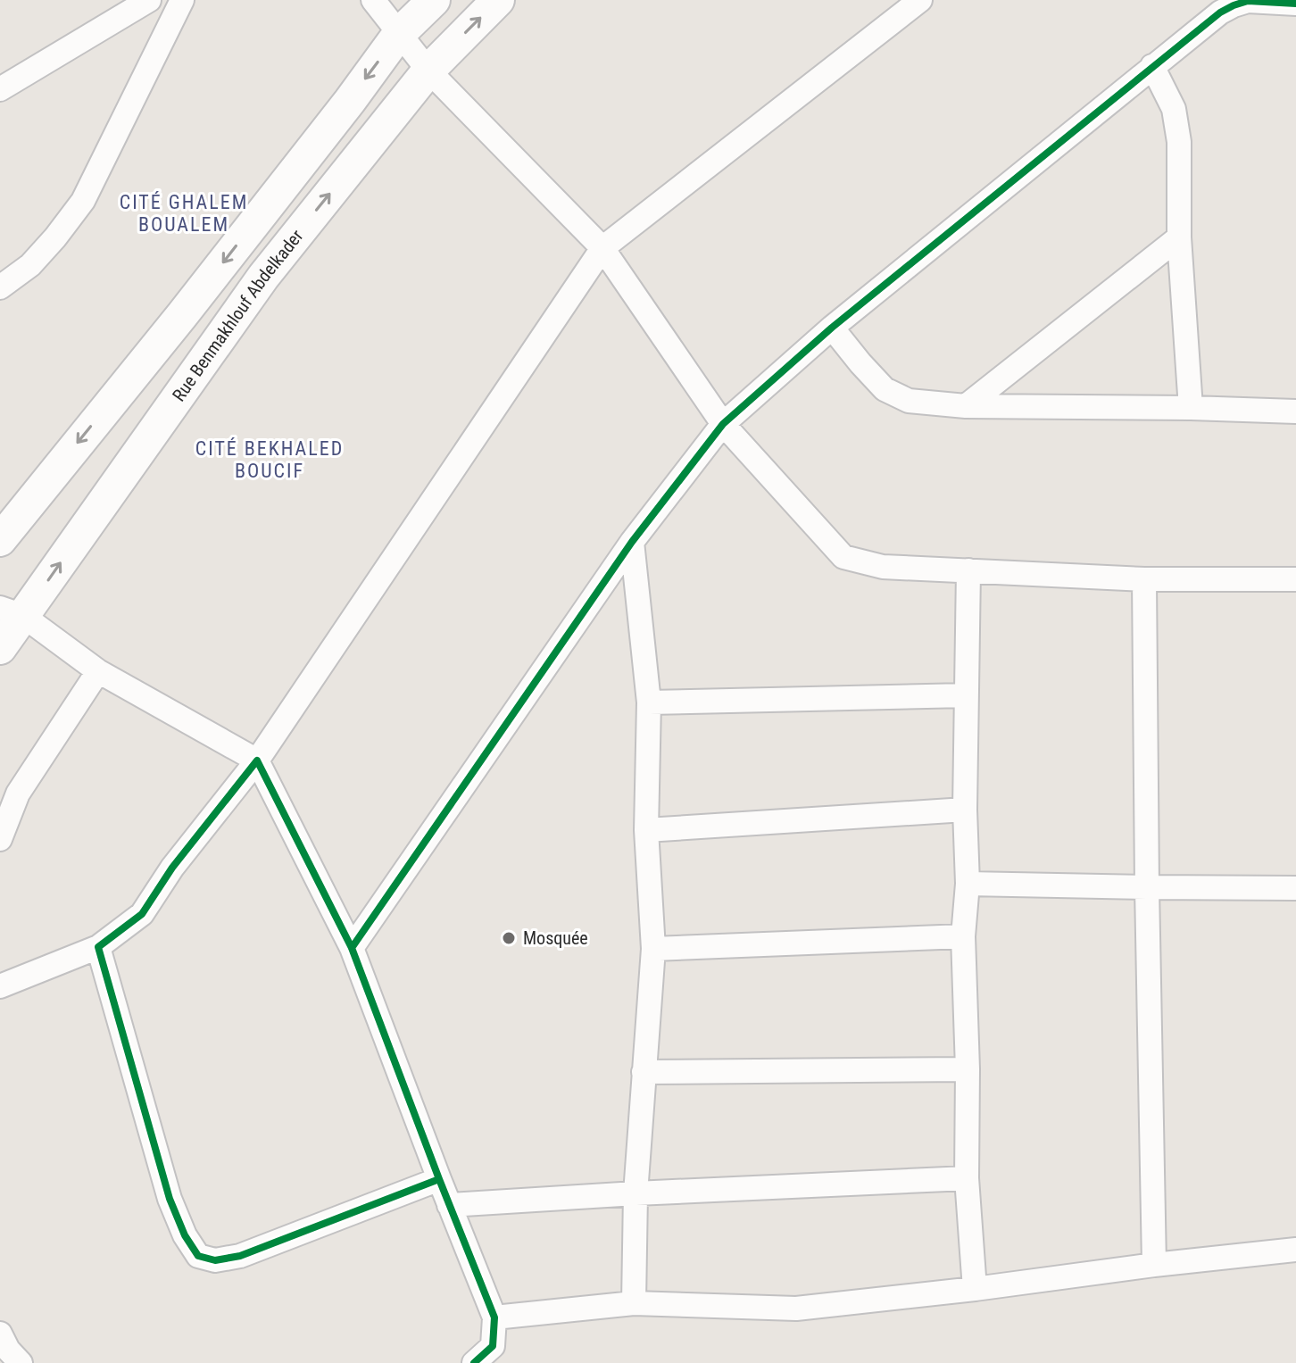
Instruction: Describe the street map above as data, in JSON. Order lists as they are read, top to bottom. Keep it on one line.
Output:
{"streets":{"street":["Rue Benmakhlouf Abdelkader"]},"districts":["CITÉ GHALEM BOUALEM","CITÉ BEKHALED BOUCIF"],"places":["Mosquée"]}
